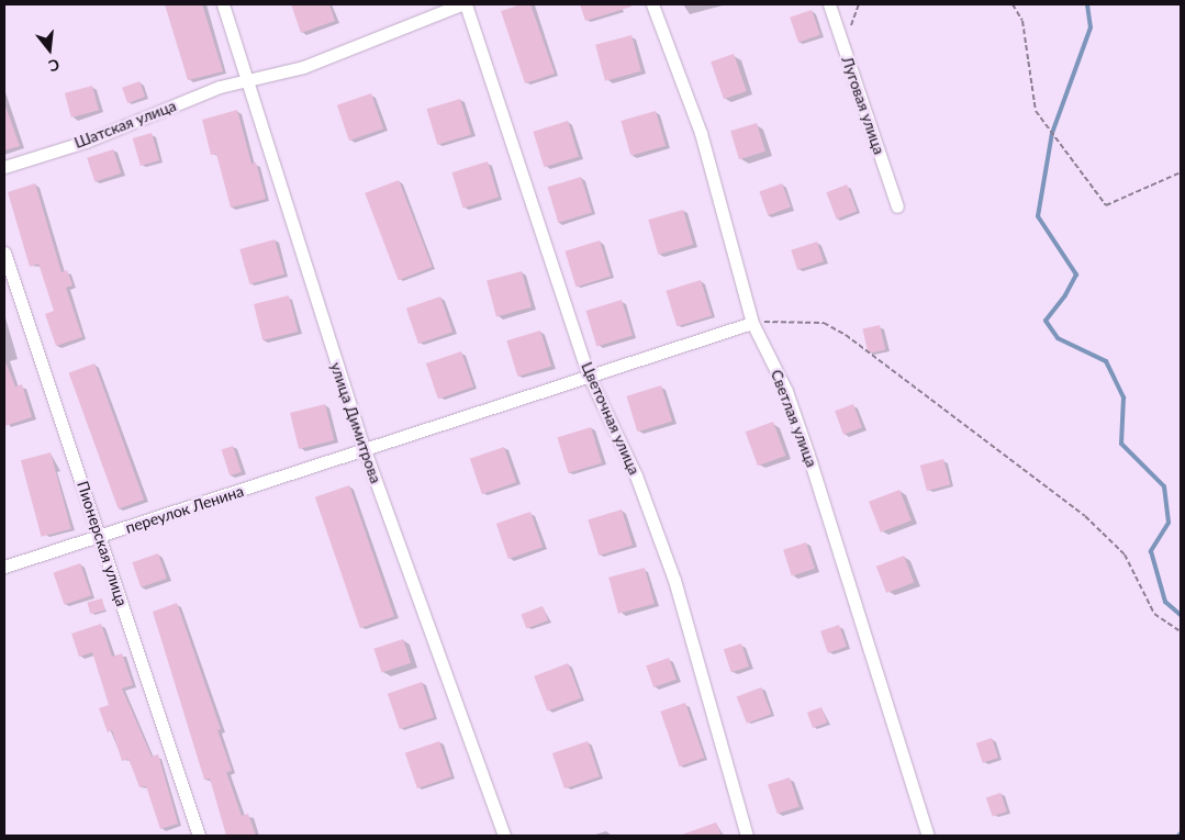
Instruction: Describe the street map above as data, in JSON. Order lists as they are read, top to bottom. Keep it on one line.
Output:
{"streets":{"street":["Луговая улица","Шатская улица","Цветочная улица","Светлая улица","улица Димитрова","переулок Ленина","Пионерская улица"]},"crossings":[["Шатская улица","Цветочная улица"],["Шатская улица","улица Димитрова"],["Цветочная улица","переулок Ленина"],["Светлая улица","переулок Ленина"],["улица Димитрова","переулок Ленина"],["переулок Ленина","Пионерская улица"]],"north":"bottom"}
